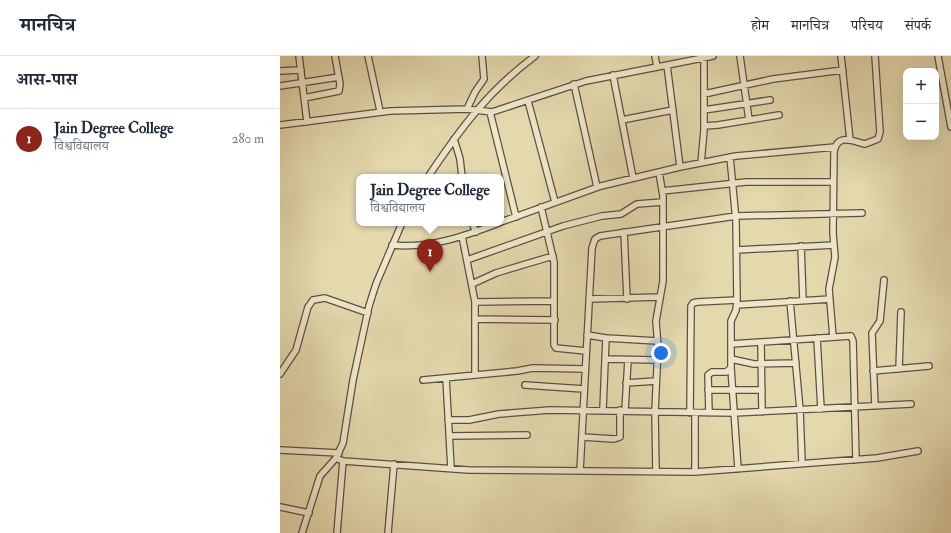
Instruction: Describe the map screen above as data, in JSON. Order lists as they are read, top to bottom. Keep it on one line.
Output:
{"page":{"header":"मानचित्र","nav":["होम","मानचित्र","परिचय","संपर्क"],"heading":"आस-पास","map_buttons":["+","−"],"list":[{"mark":"1","name":"Jain Degree College","note":"विश्वविद्यालय","value":"280 m"}],"popup":["Jain Degree College","विश्वविद्यालय"],"pins":"1"}}
